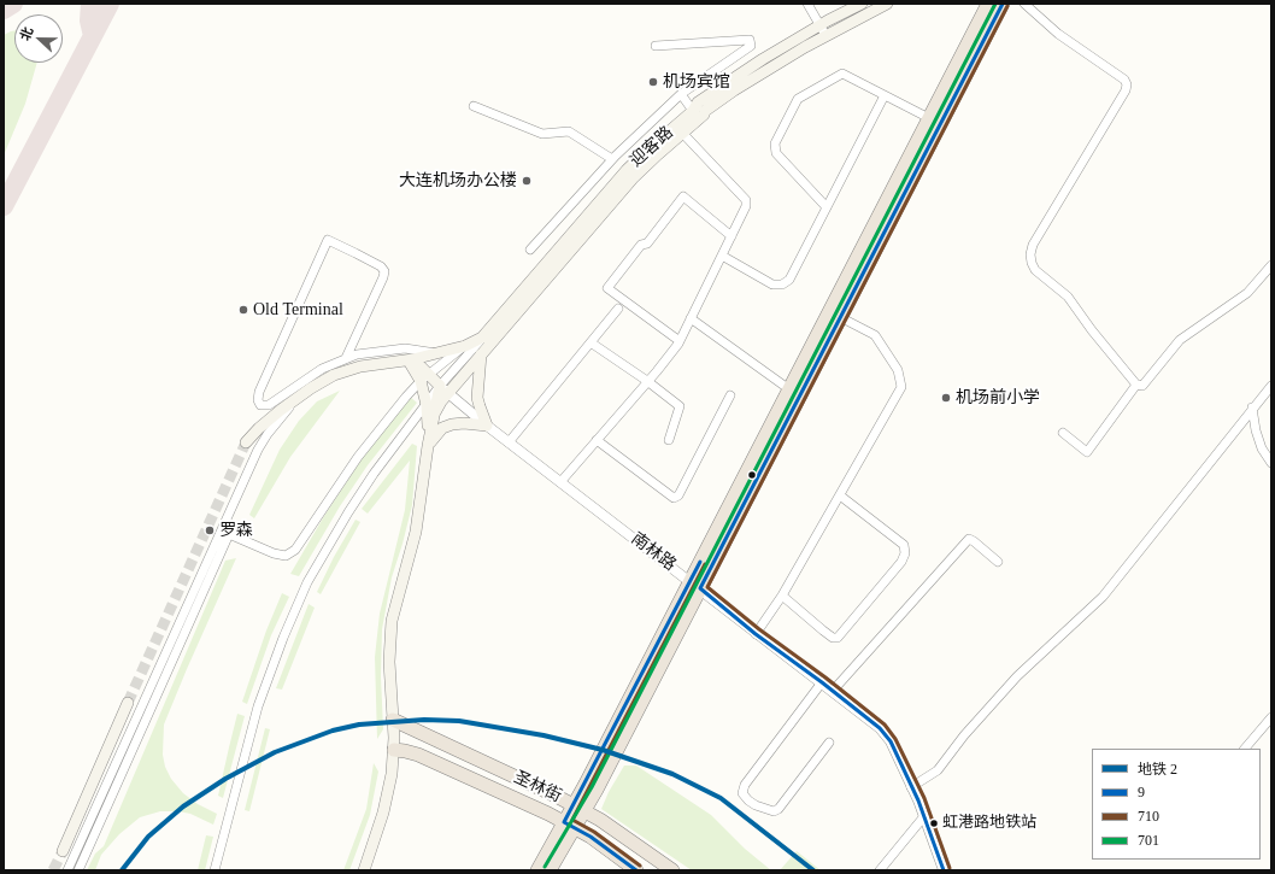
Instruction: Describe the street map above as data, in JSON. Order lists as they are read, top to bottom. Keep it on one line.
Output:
{"streets":{"highway":["圣林街"],"main road":["迎客路"],"street":["南林路"]},"crossings":[["迎客路","南林路"]],"places":["机场宾馆","大连机场办公楼","Old Terminal","机场前小学","罗森","虹港路地铁站"],"lines":["transit line 9","transit line 701","transit line 710","metro line 2"],"legend":["地铁 2","9","710","701"],"north":"left"}
